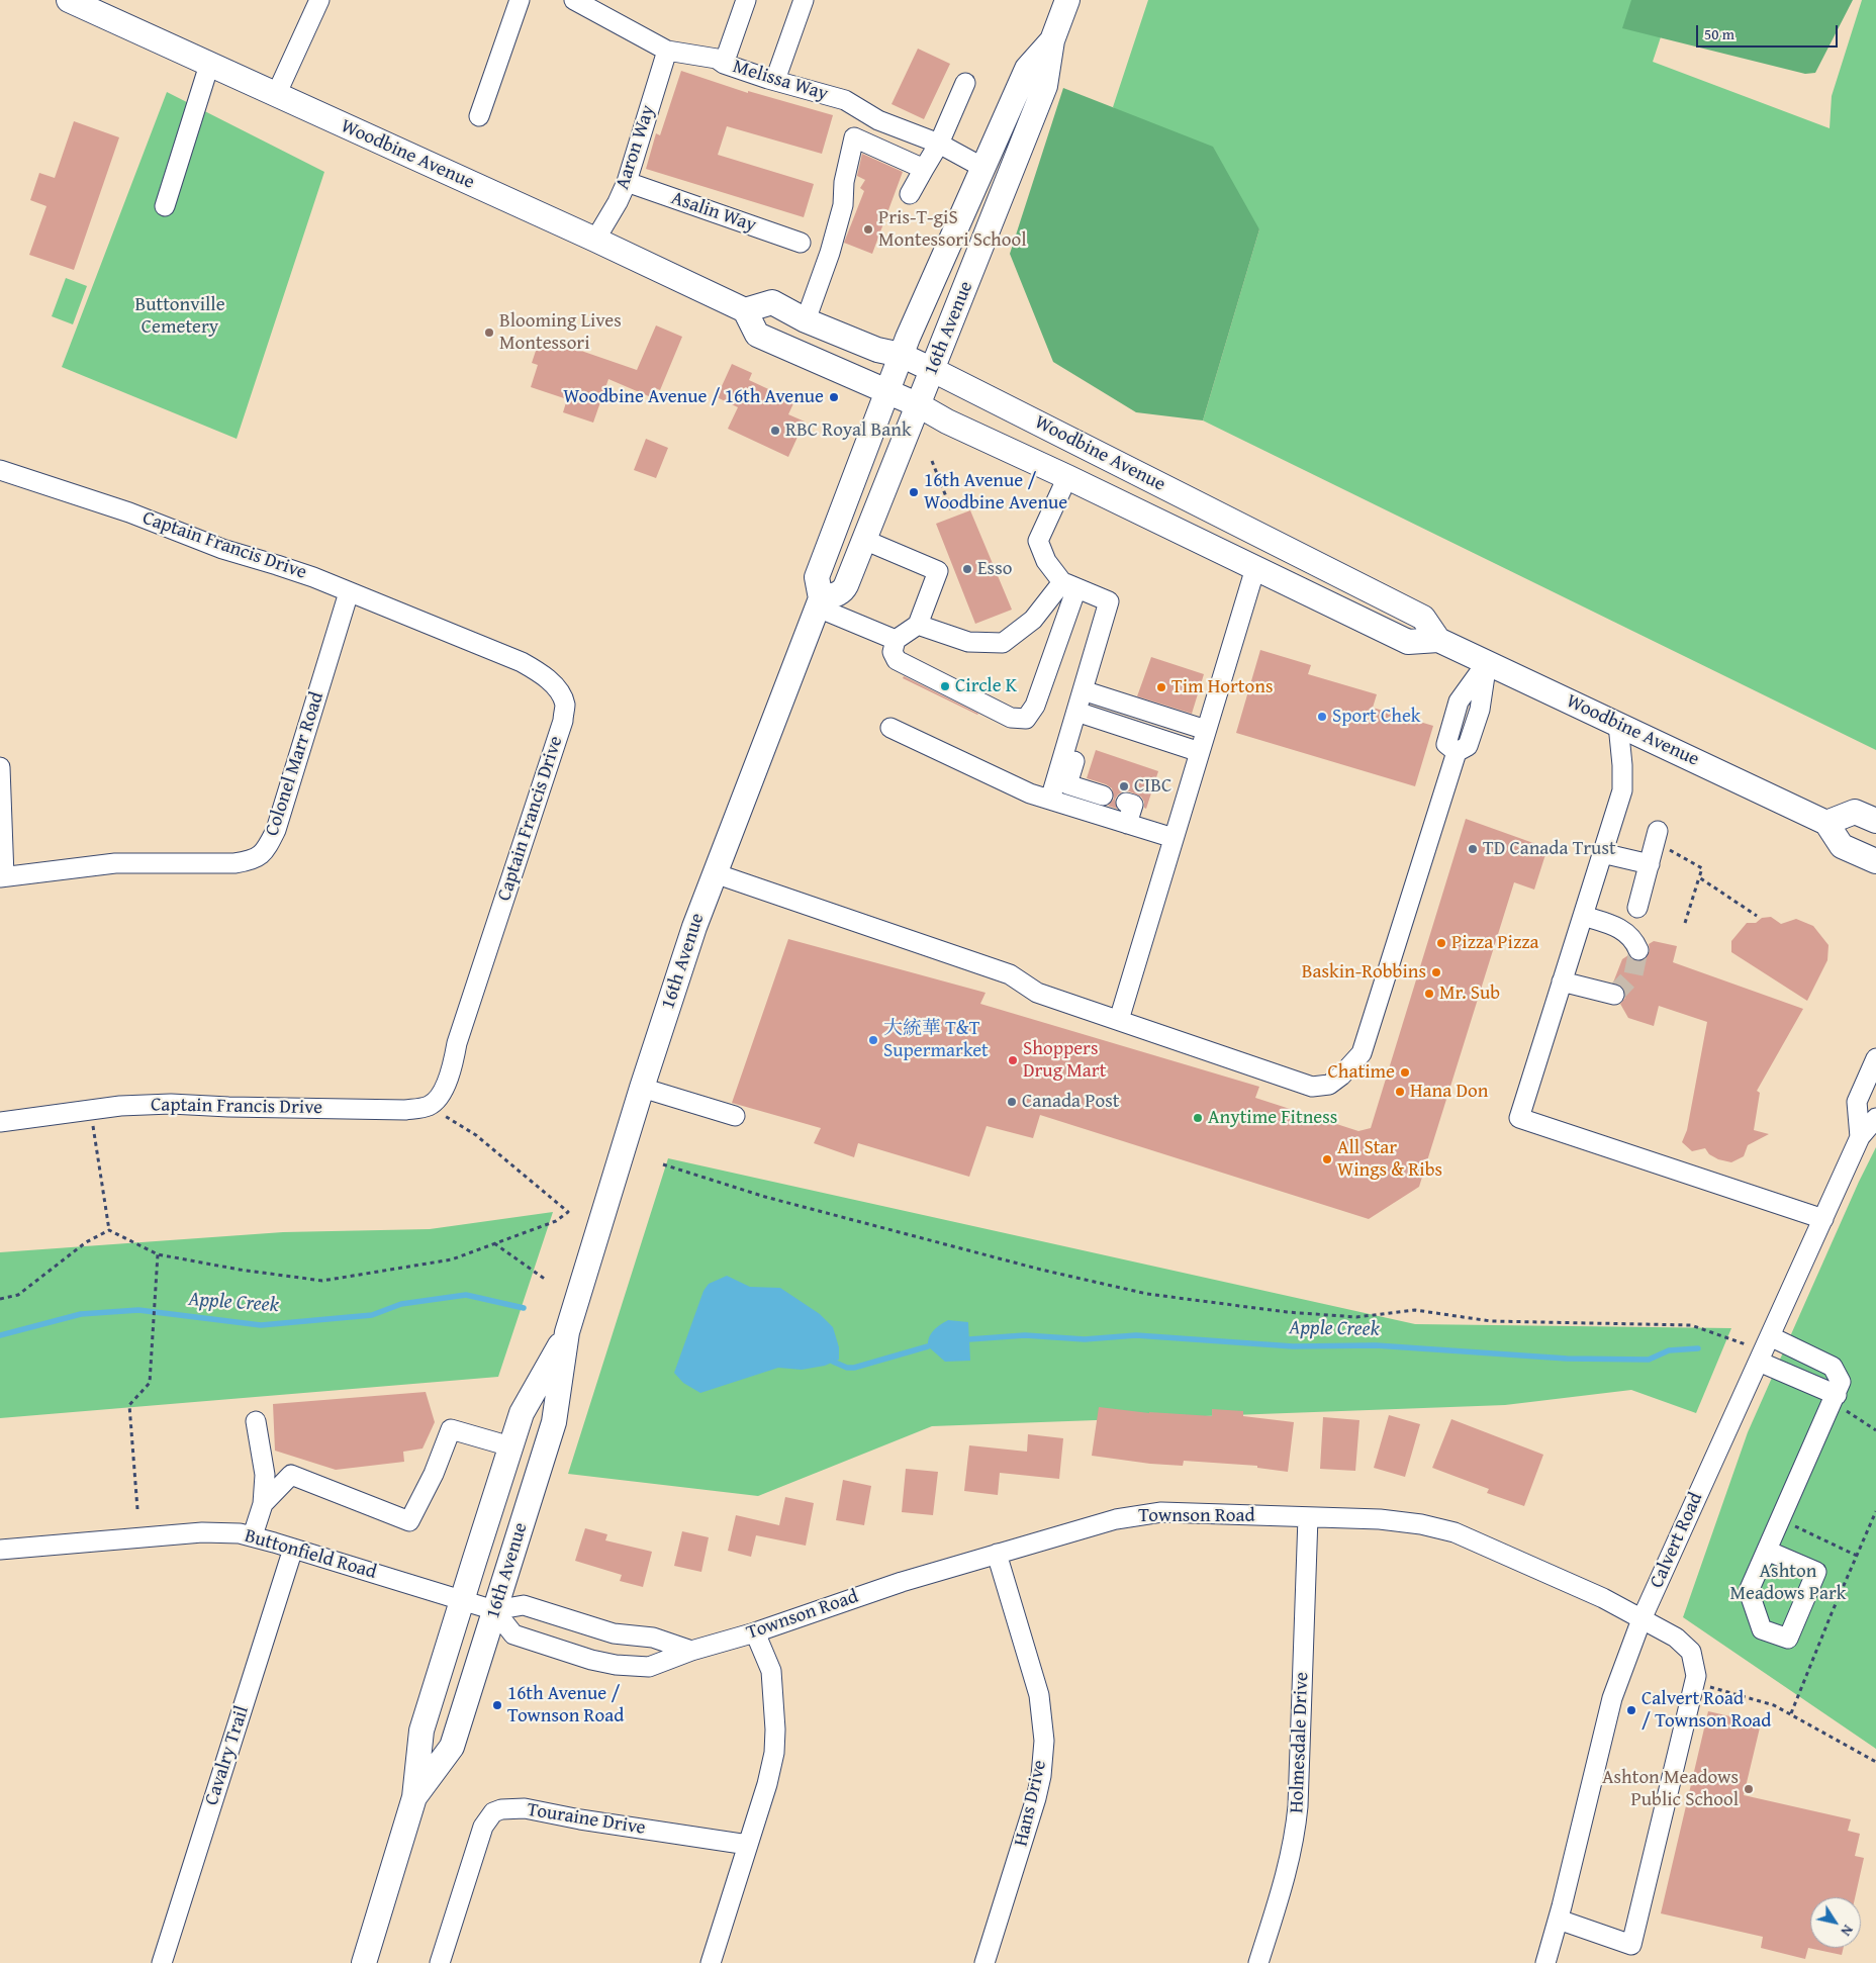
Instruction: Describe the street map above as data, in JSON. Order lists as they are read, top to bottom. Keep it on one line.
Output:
{"streets":{"main road":["Woodbine Avenue","16th Avenue"],"street":["Melissa Way","Aaron Way","Asalin Way","Captain Francis Drive","Colonel Marr Road","Townson Road","Calvert Road","Buttonfield Road","Holmesdale Drive","Cavalry Trail","Hans Drive","Touraine Drive"]},"crossings":[["Melissa Way","Aaron Way"],["Melissa Way","16th Avenue"],["Aaron Way","Woodbine Avenue"],["Aaron Way","Asalin Way"],["Woodbine Avenue","16th Avenue"],["16th Avenue","Townson Road"],["16th Avenue","Buttonfield Road"],["Captain Francis Drive","Colonel Marr Road"],["Townson Road","Calvert Road"],["Townson Road","Buttonfield Road"],["Townson Road","Holmesdale Drive"],["Townson Road","Hans Drive"],["Buttonfield Road","Cavalry Trail"]],"water":["Apple Creek"],"parks":["Buttonville Cemetery","Ashton Meadows Park"],"places":["Pris-T-giS Montessori School","Blooming Lives Montessori","Woodbine Avenue / 16th Avenue","RBC Royal Bank","16th Avenue / Woodbine Avenue","Esso","Circle K","Tim Hortons","Sport Chek","CIBC","TD Canada Trust","Pizza Pizza","Baskin-Robbins","Mr. Sub","大統華 T&T Supermarket","Shoppers Drug Mart","Chatime","Hana Don","Canada Post","Anytime Fitness","All Star Wings & Ribs","16th Avenue / Townson Road","Calvert Road / Townson Road","Ashton Meadows Public School"],"scale_bar":"50 m","north":"bottom right"}
